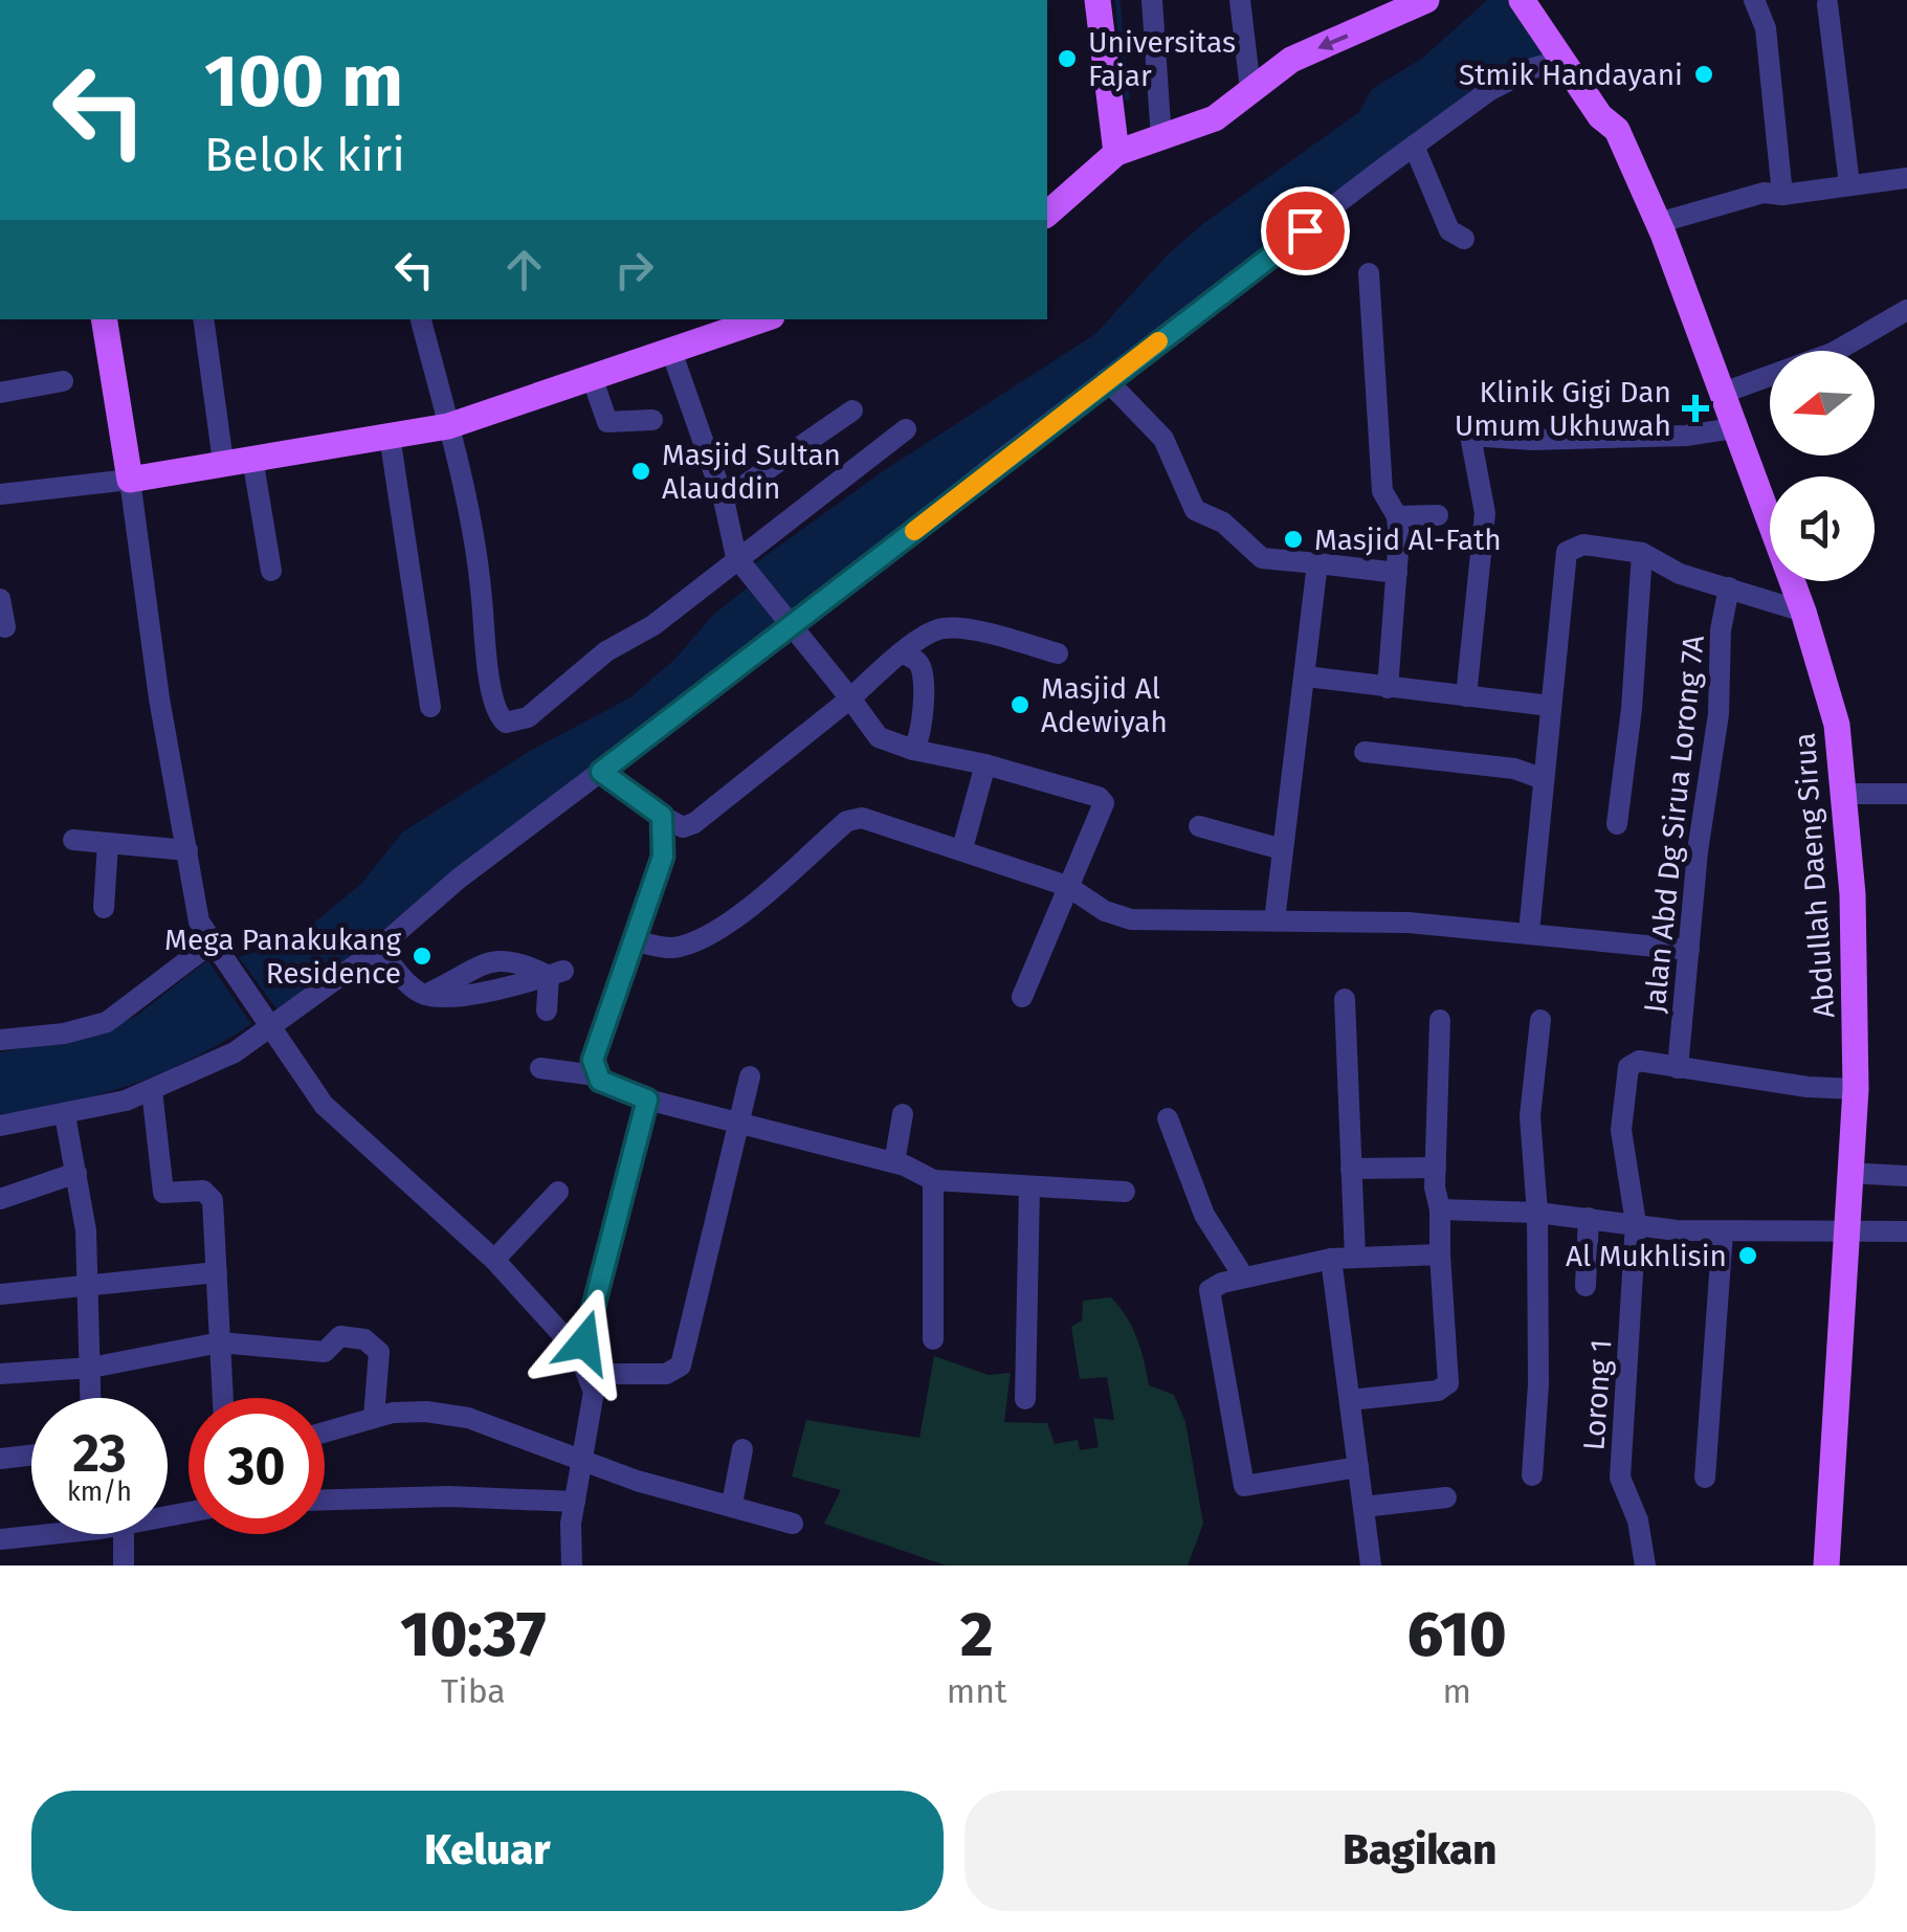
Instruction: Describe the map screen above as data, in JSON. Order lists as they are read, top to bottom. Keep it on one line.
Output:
{"streets":{"main road":["Abdullah Daeng Sirua"],"street":["Jalan Abd Dg Sirua Lorong 7A","Lorong 1"]},"crossings":[["Jalan Abd Dg Sirua Lorong 7A","Lorong 1"]],"places":{"other":["Universitas Fajar","Stmik Handayani","Masjid Sultan Alauddin","Masjid Al-Fath","Masjid Al Adewiyah","Mega Panakukang Residence","Al Mukhlisin"],"health":["Klinik Gigi Dan Umum Ukhuwah"]},"north":"left","page":{"turn":["100 m","Belok kiri"],"speed":"23 km/h","limit":"30","eta":["10:37","Tiba","2","mnt","610","m"],"buttons":["Keluar","Bagikan"]}}
